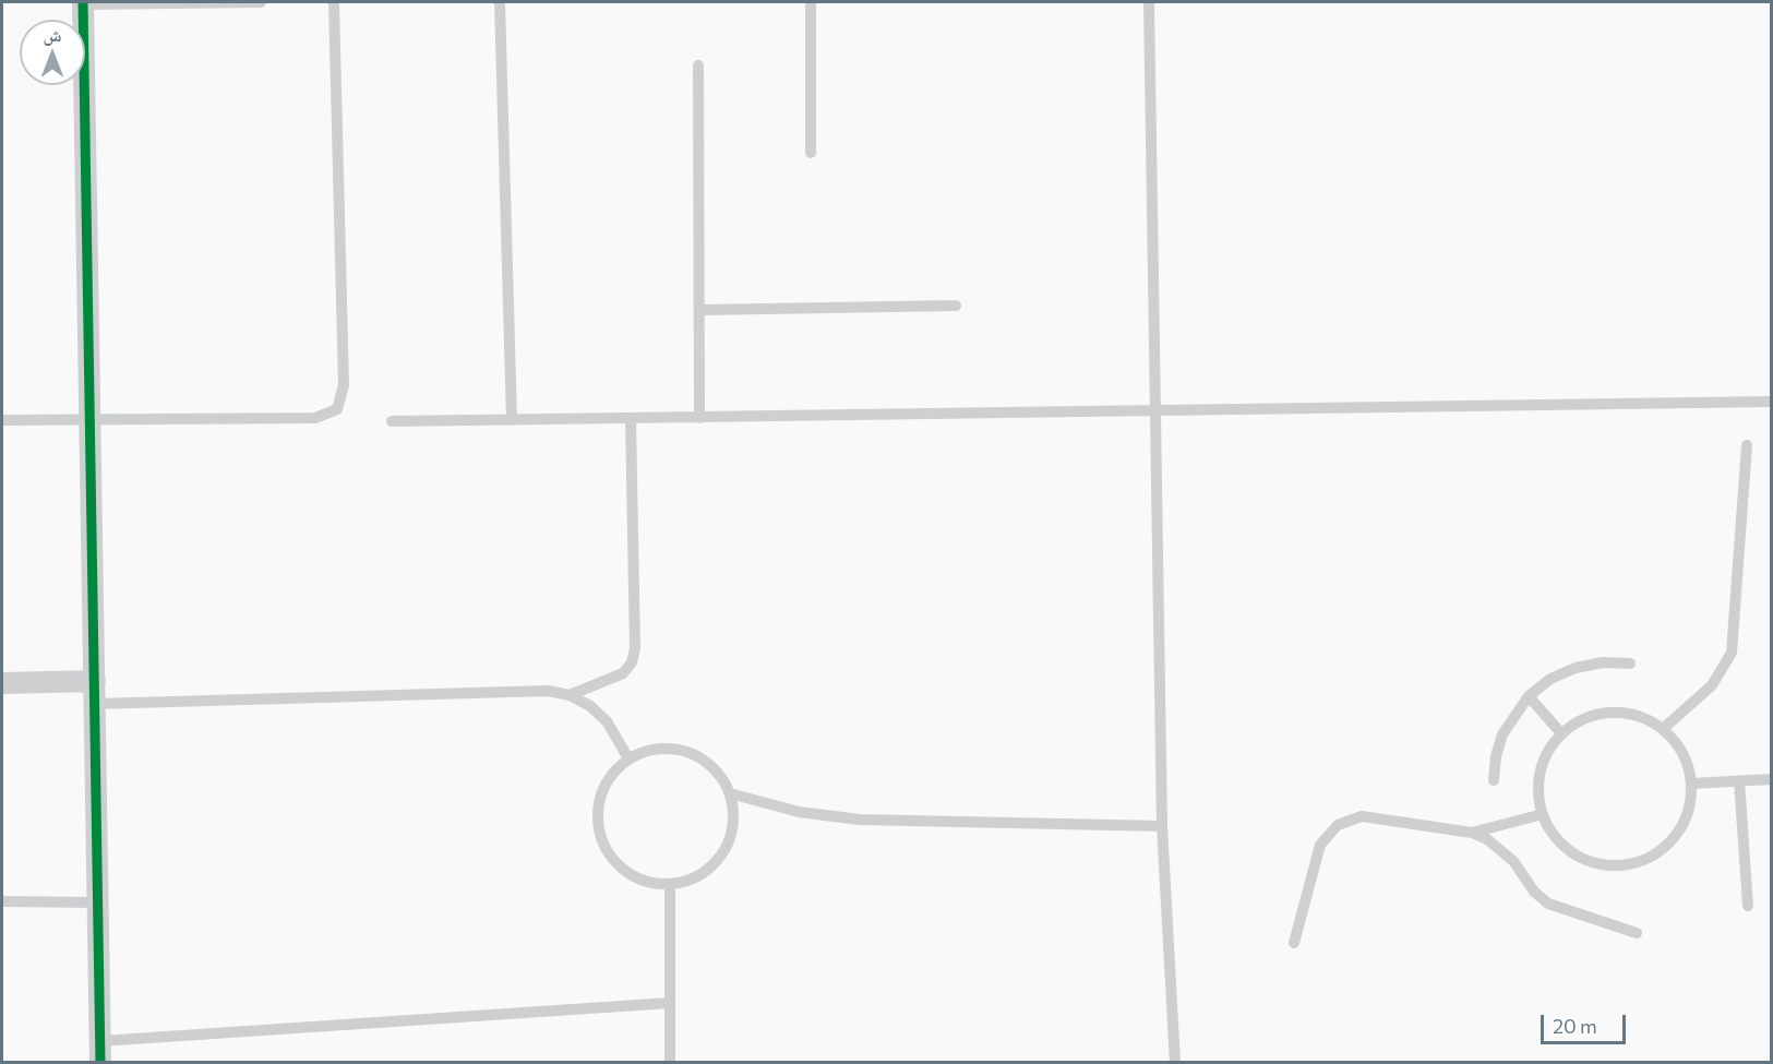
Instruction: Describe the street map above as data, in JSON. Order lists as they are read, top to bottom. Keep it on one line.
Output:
{"scale_bar":"20 m","north":"top"}
